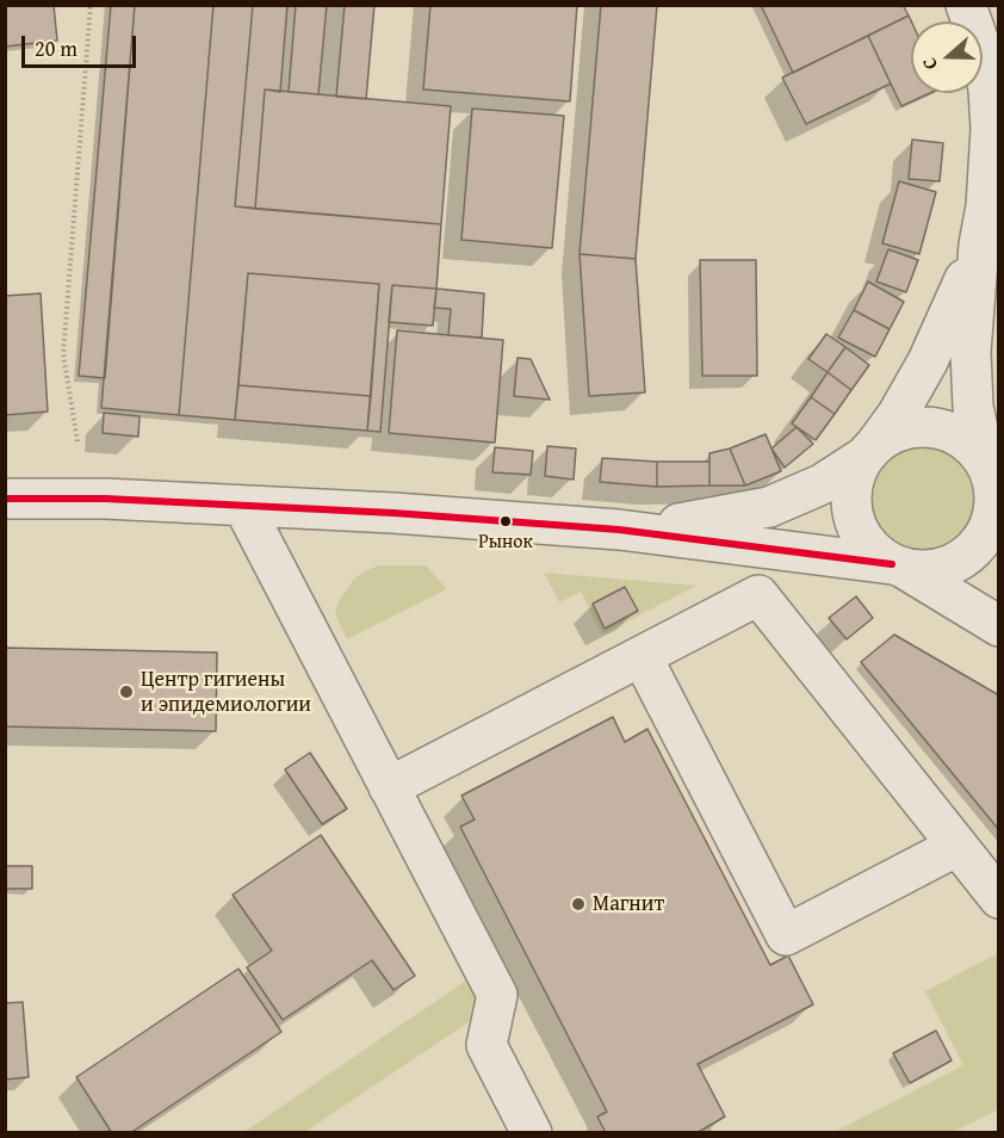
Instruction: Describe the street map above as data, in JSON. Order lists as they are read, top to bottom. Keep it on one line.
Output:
{"places":["Рынок","Центр гигиены и эпидемиологии","Магнит"],"lines":["transit line 20"],"scale_bar":"20 m","north":"left"}
